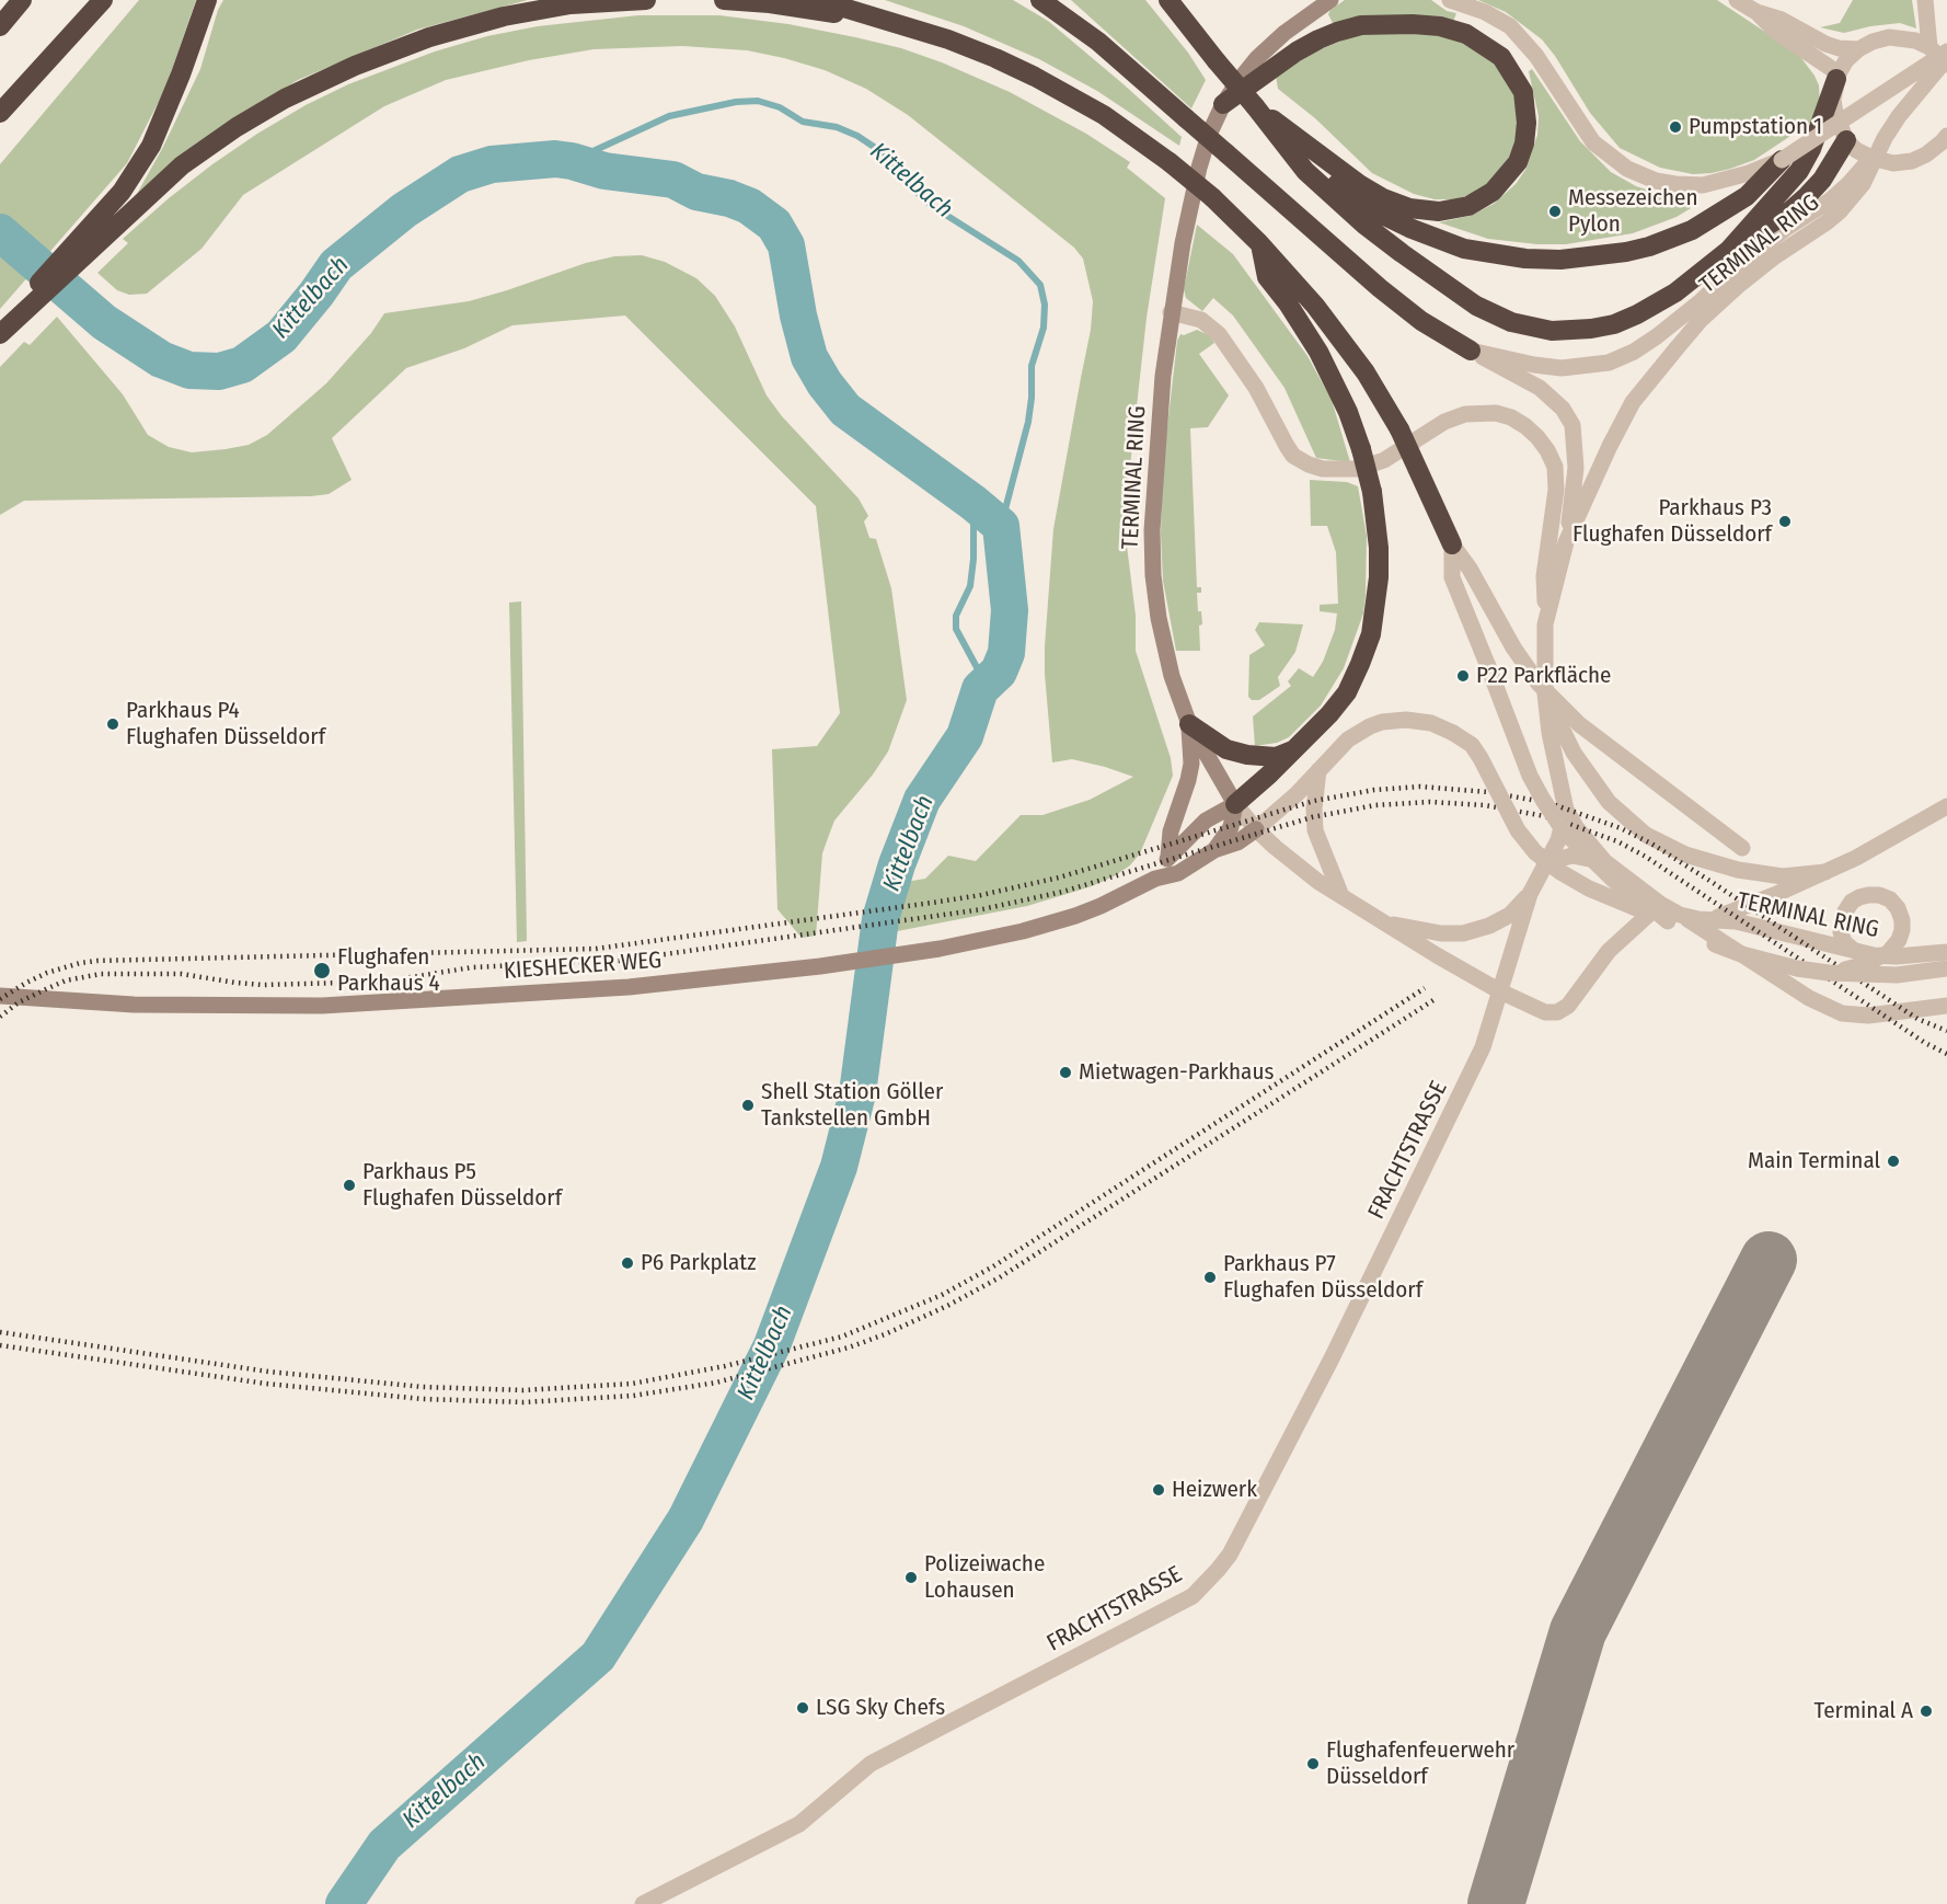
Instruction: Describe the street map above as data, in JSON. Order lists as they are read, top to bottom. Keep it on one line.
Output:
{"streets":{"street":["TERMINAL RING","KIESHECKER WEG","FRACHTSTRASSE"]},"crossings":[["TERMINAL RING","KIESHECKER WEG"],["TERMINAL RING","FRACHTSTRASSE"]],"water":["Kittelbach"],"places":["Pumpstation 1","Messezeichen Pylon","Parkhaus P3 Flughafen Düsseldorf","P22 Parkfläche","Parkhaus P4 Flughafen Düsseldorf","Flughafen Parkhaus 4","Mietwagen-Parkhaus","Shell Station Göller Tankstellen GmbH","Main Terminal","Parkhaus P5 Flughafen Düsseldorf","P6 Parkplatz","Parkhaus P7 Flughafen Düsseldorf","Heizwerk","Polizeiwache Lohausen","LSG Sky Chefs","Terminal A","Flughafenfeuerwehr Düsseldorf"]}
